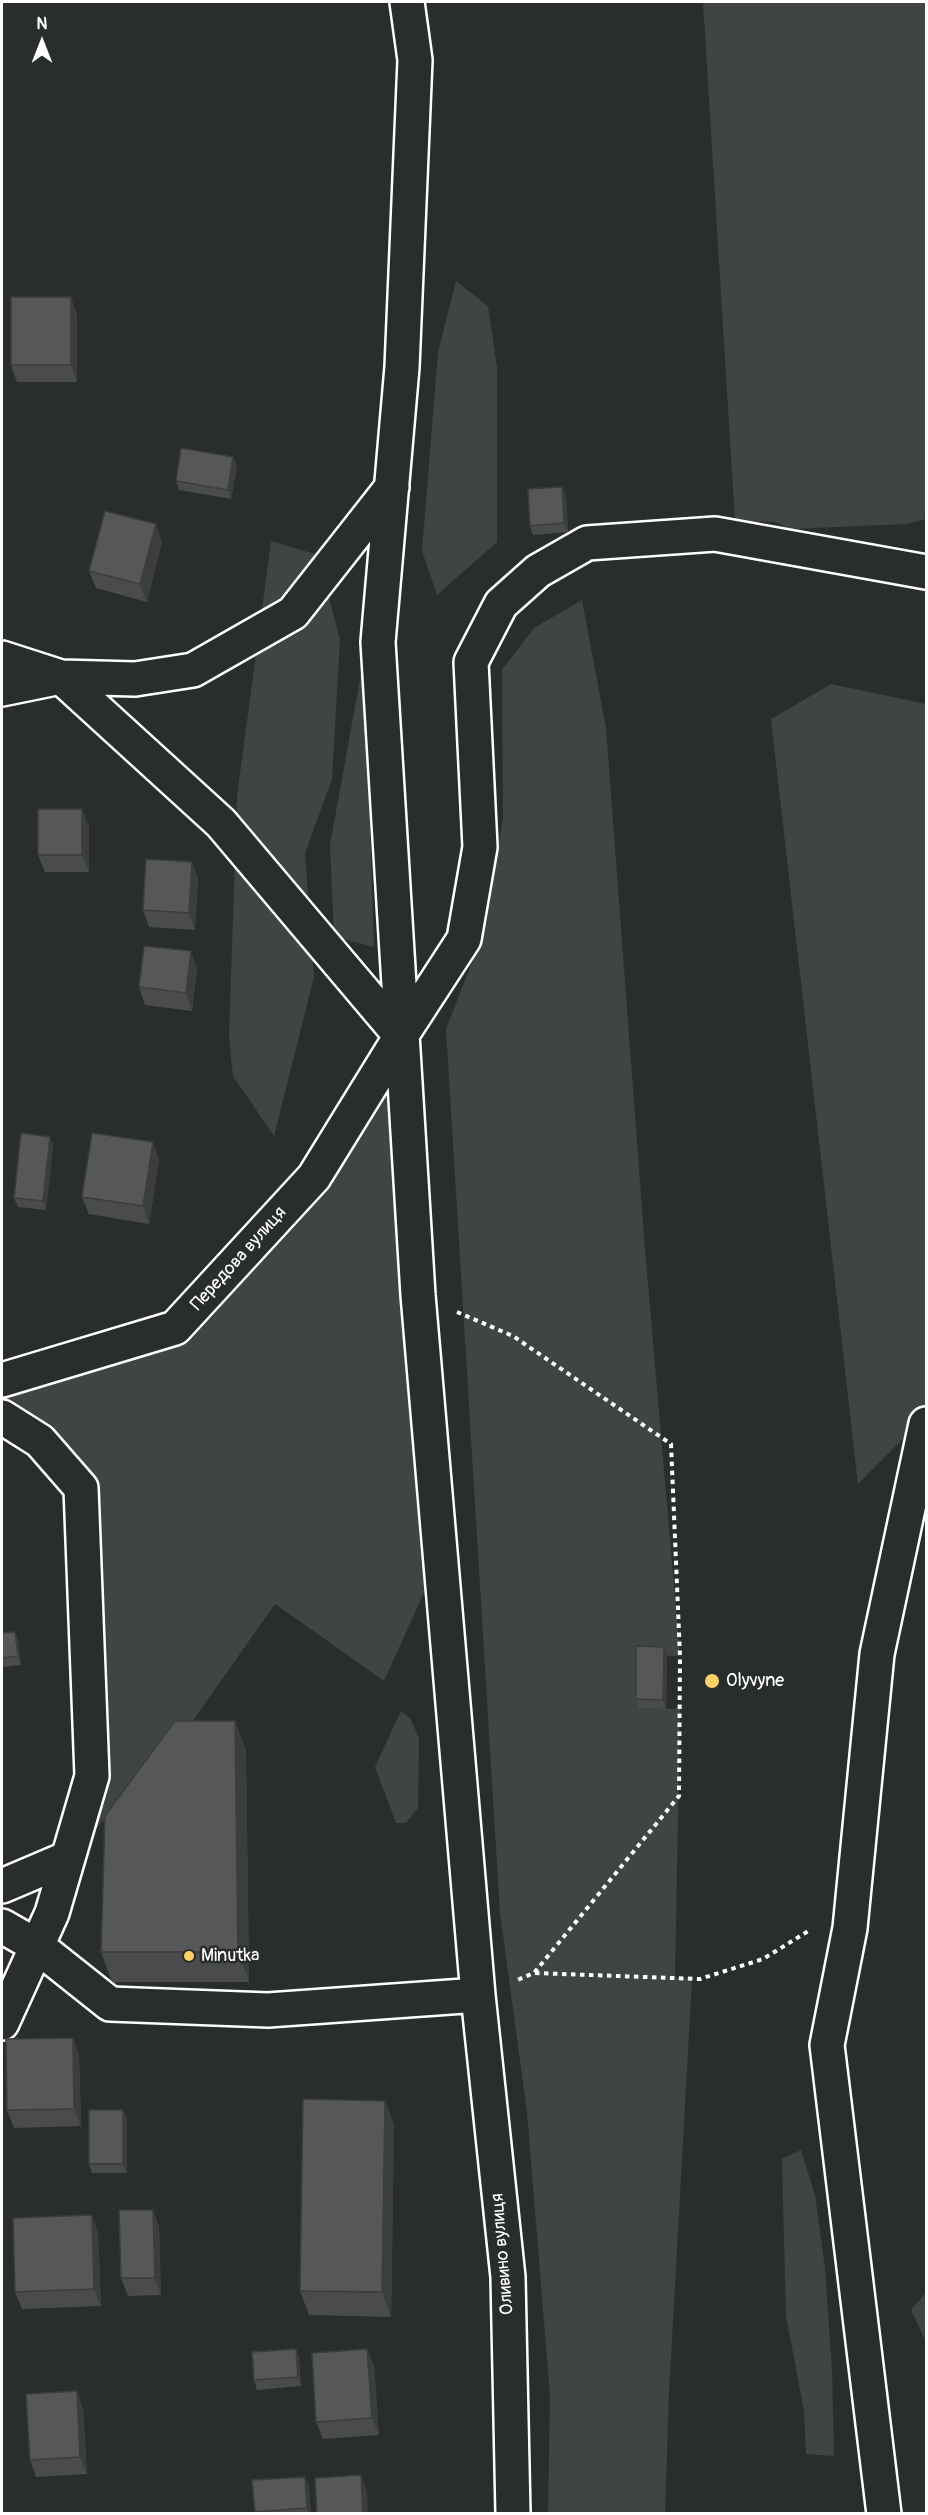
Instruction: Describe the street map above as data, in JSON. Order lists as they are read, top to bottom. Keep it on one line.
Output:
{"streets":{"street":["Передова вулиця","Оливино вулиця"]},"crossings":[["Передова вулиця","Оливино вулиця"]],"places":["Olyvyne","Minutka"],"north":"top"}
